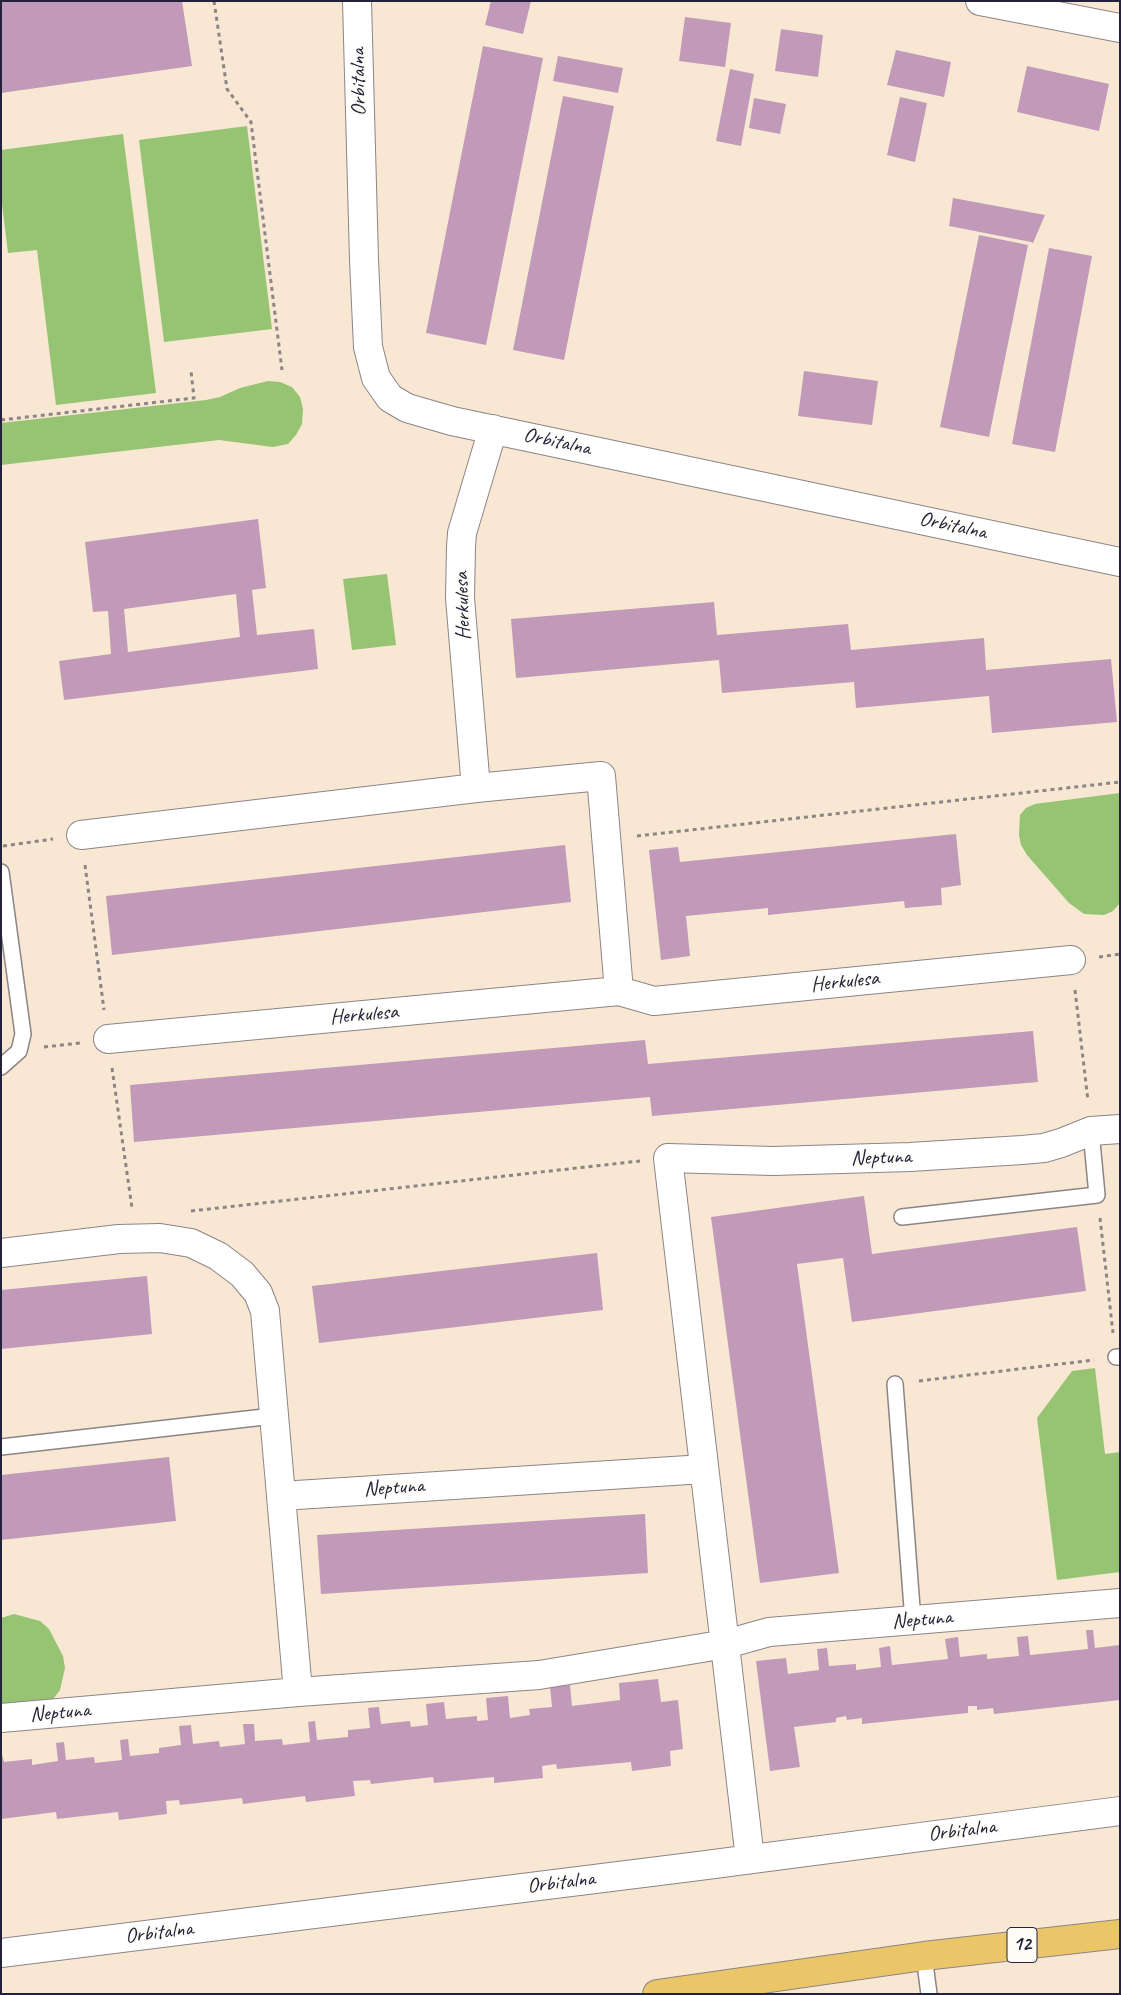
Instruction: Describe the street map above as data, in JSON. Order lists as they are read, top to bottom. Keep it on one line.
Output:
{"streets":{"main road":["12"],"street":["Orbitalna","Herkulesa","Neptuna"]},"crossings":[["Orbitalna","Herkulesa"]]}
